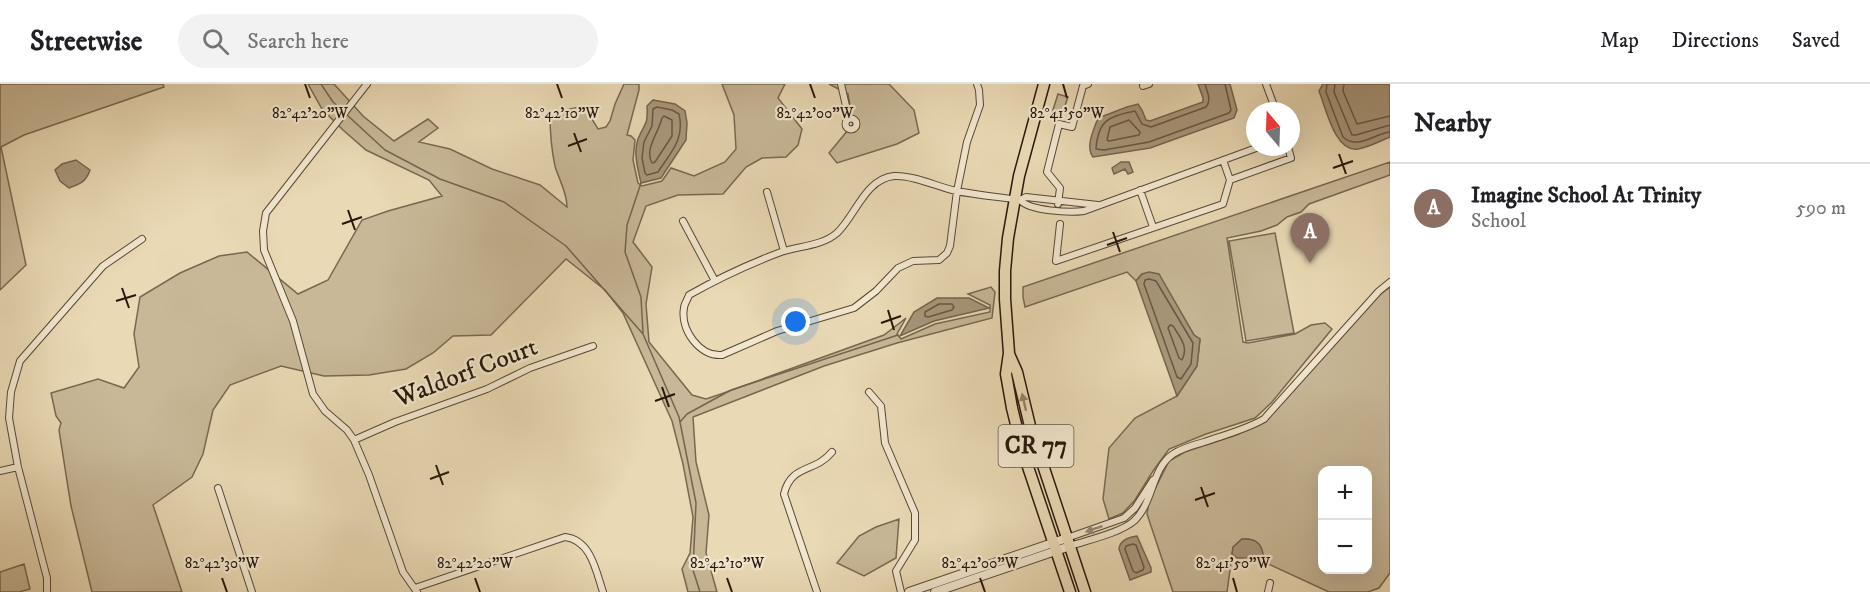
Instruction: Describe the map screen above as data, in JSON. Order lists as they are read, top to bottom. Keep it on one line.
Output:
{"streets":{"main road":["CR 77"],"street":["Waldorf Court"]},"north":"top","page":{"header":"Streetwise","search":"Search here","nav":["Map","Directions","Saved"],"heading":"Nearby","list":[{"mark":"A","name":"Imagine School At Trinity","note":"School","value":"590 m"}],"pins":"A","map_buttons":["+","−"]},"coordinates":["82°41'50\"W","82°42'20\"W","82°42'10\"W","82°42'00\"W","82°42'30\"W"]}
